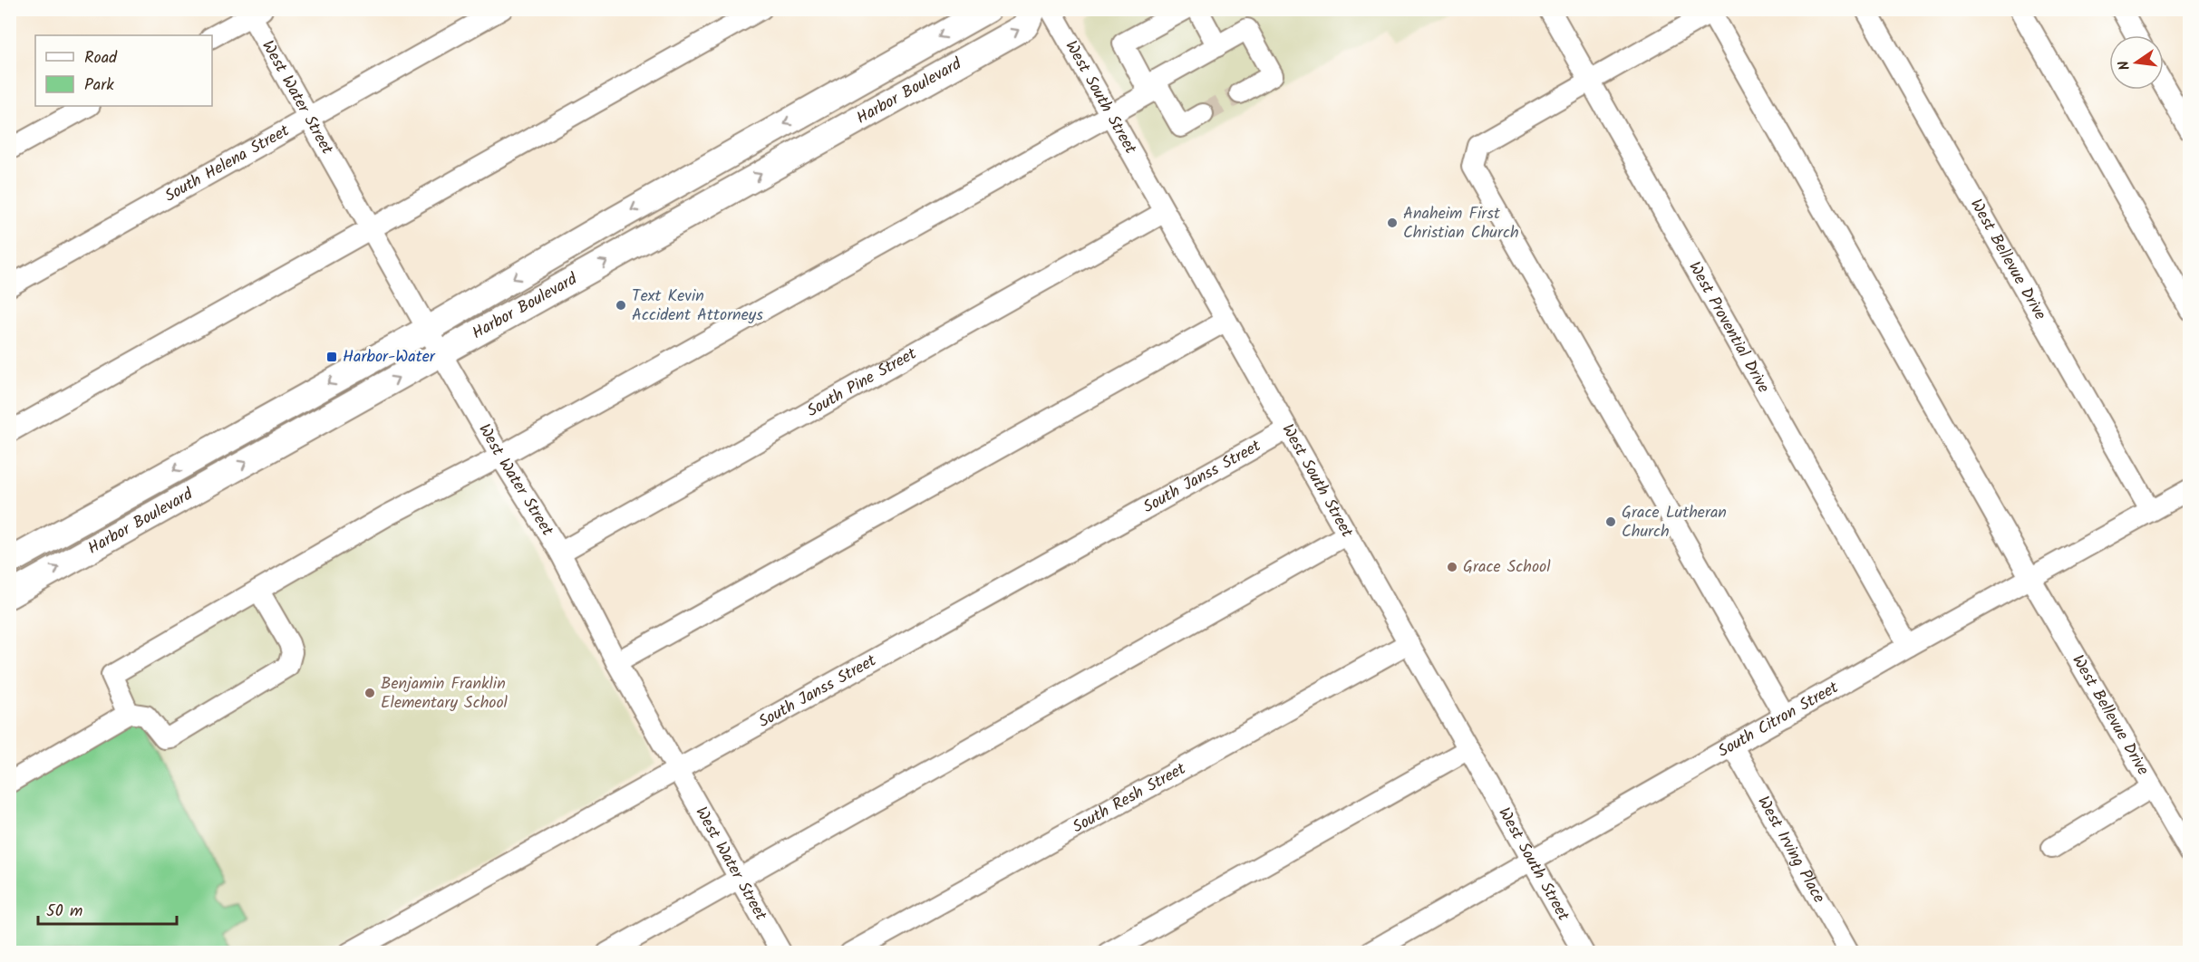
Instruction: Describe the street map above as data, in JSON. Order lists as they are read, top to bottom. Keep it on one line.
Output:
{"streets":{"main road":["Harbor Boulevard"],"street":["West Water Street","West South Street","South Helena Street","West Bellevue Drive","West Provential Drive","South Pine Street","South Janss Street","South Citron Street","South Resh Street","West Irving Place"]},"crossings":[["Harbor Boulevard","West Water Street"],["West Water Street","South Helena Street"],["West Water Street","South Pine Street"],["West Water Street","South Janss Street"],["West South Street","South Pine Street"],["West South Street","South Janss Street"],["West South Street","South Citron Street"],["West South Street","South Resh Street"],["West Bellevue Drive","South Citron Street"],["West Provential Drive","South Citron Street"],["South Citron Street","West Irving Place"]],"places":{"other":["Anaheim First Christian Church","Text Kevin Accident Attorneys","Grace Lutheran Church","Grace School","Benjamin Franklin Elementary School"],"transit":["Harbor-Water"]},"legend":["Road","Park"],"scale_bar":"50 m","north":"left"}
